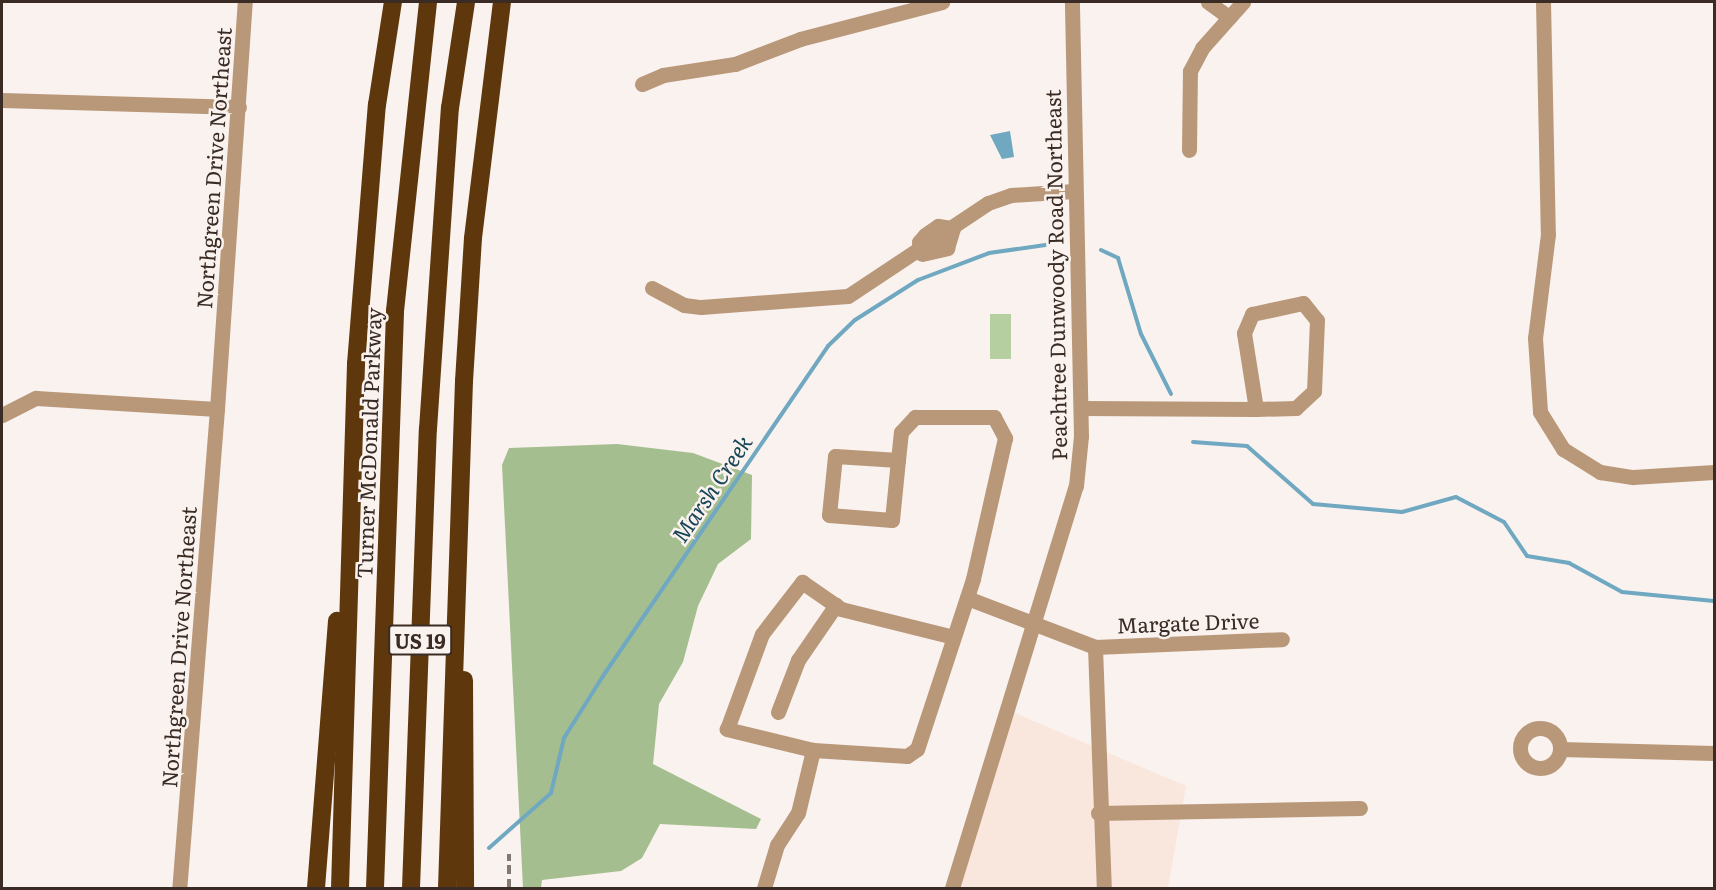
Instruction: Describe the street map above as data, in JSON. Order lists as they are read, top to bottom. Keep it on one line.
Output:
{"streets":{"highway":["Turner McDonald Parkway","US 19"],"street":["Northgreen Drive Northeast","Peachtree Dunwoody Road Northeast","Margate Drive"]},"water":["Marsh Creek"]}
